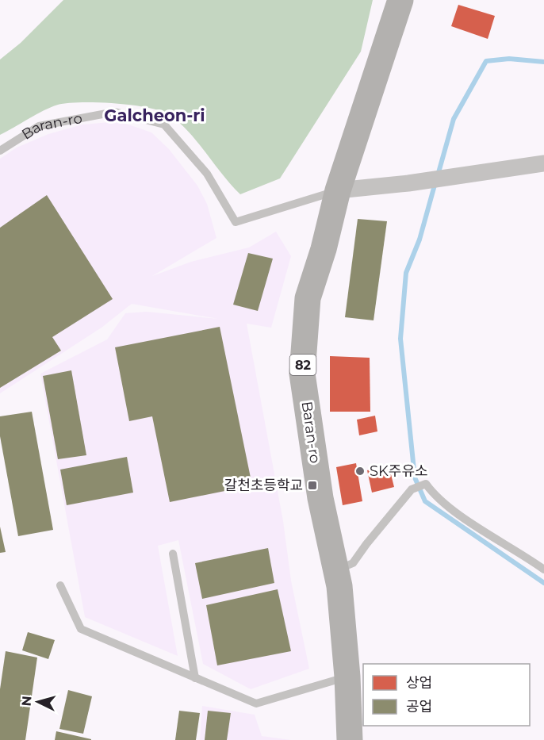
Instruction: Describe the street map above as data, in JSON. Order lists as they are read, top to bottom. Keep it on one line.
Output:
{"streets":{"main road":["Baran-ro","82"]},"districts":["Galcheon-ri"],"places":{"other":["SK주유소"],"transit":["갈천초등학교"]},"legend":["상업","공업"],"north":"left"}
